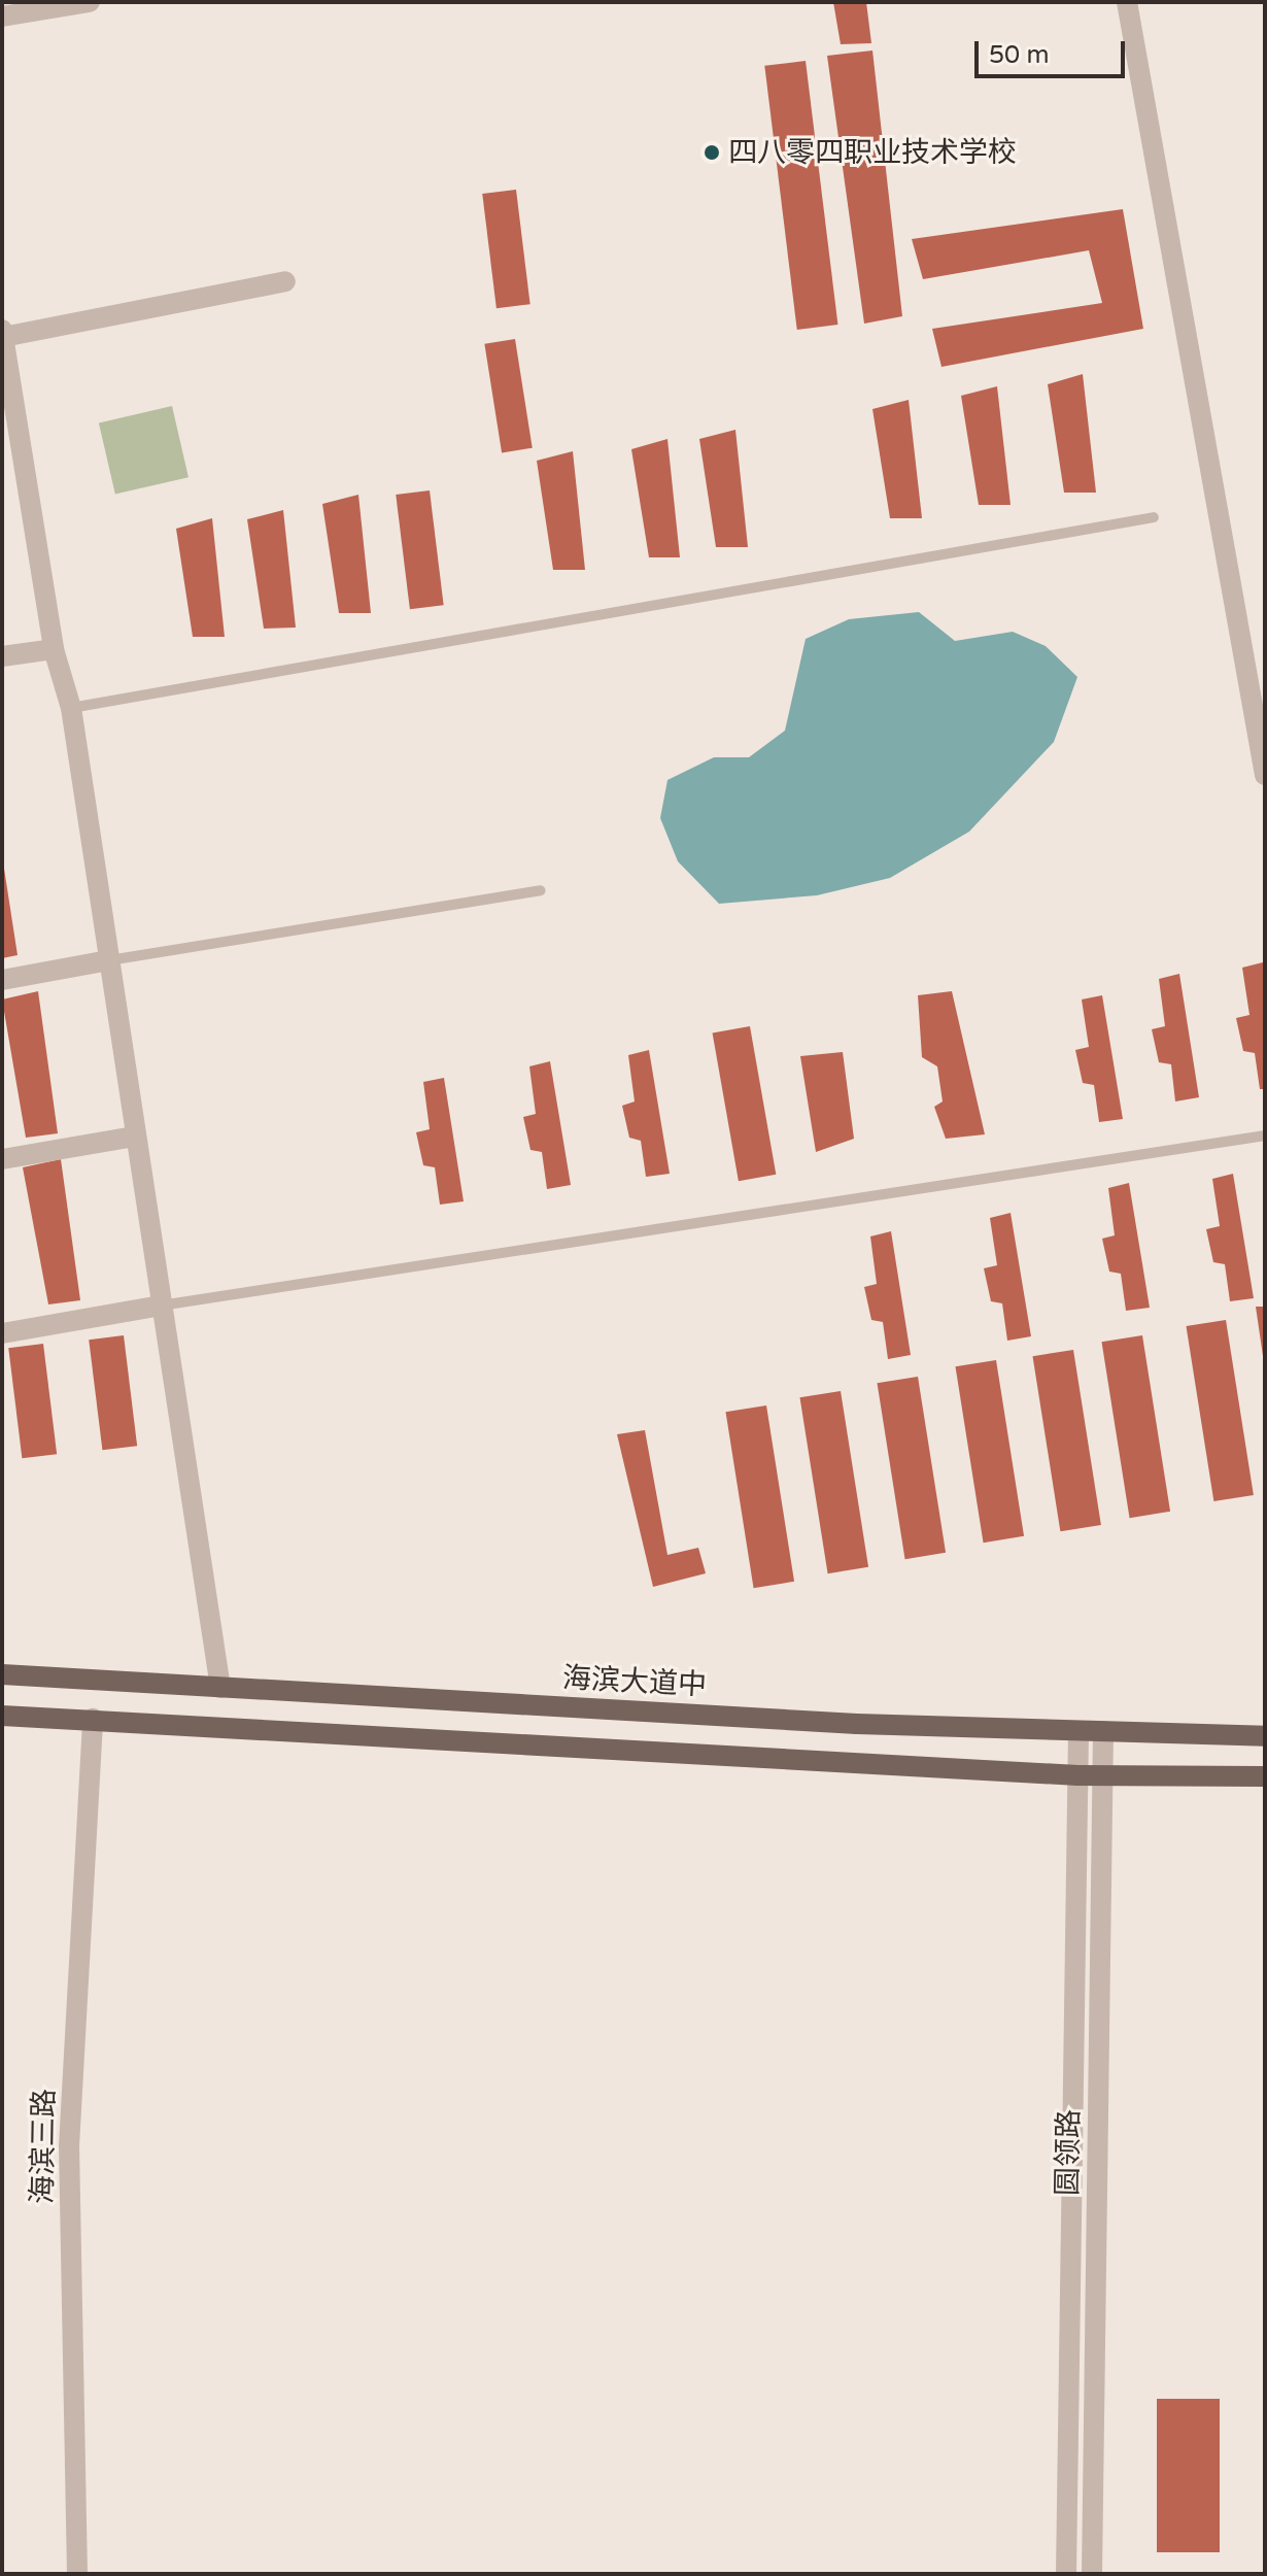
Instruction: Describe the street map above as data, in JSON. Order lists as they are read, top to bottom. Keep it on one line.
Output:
{"streets":{"main road":["海滨大道中"],"street":["海滨三路","圆领路"]},"crossings":[["海滨大道中","圆领路"]],"places":["四八零四职业技术学校"],"scale_bar":"50 m"}
